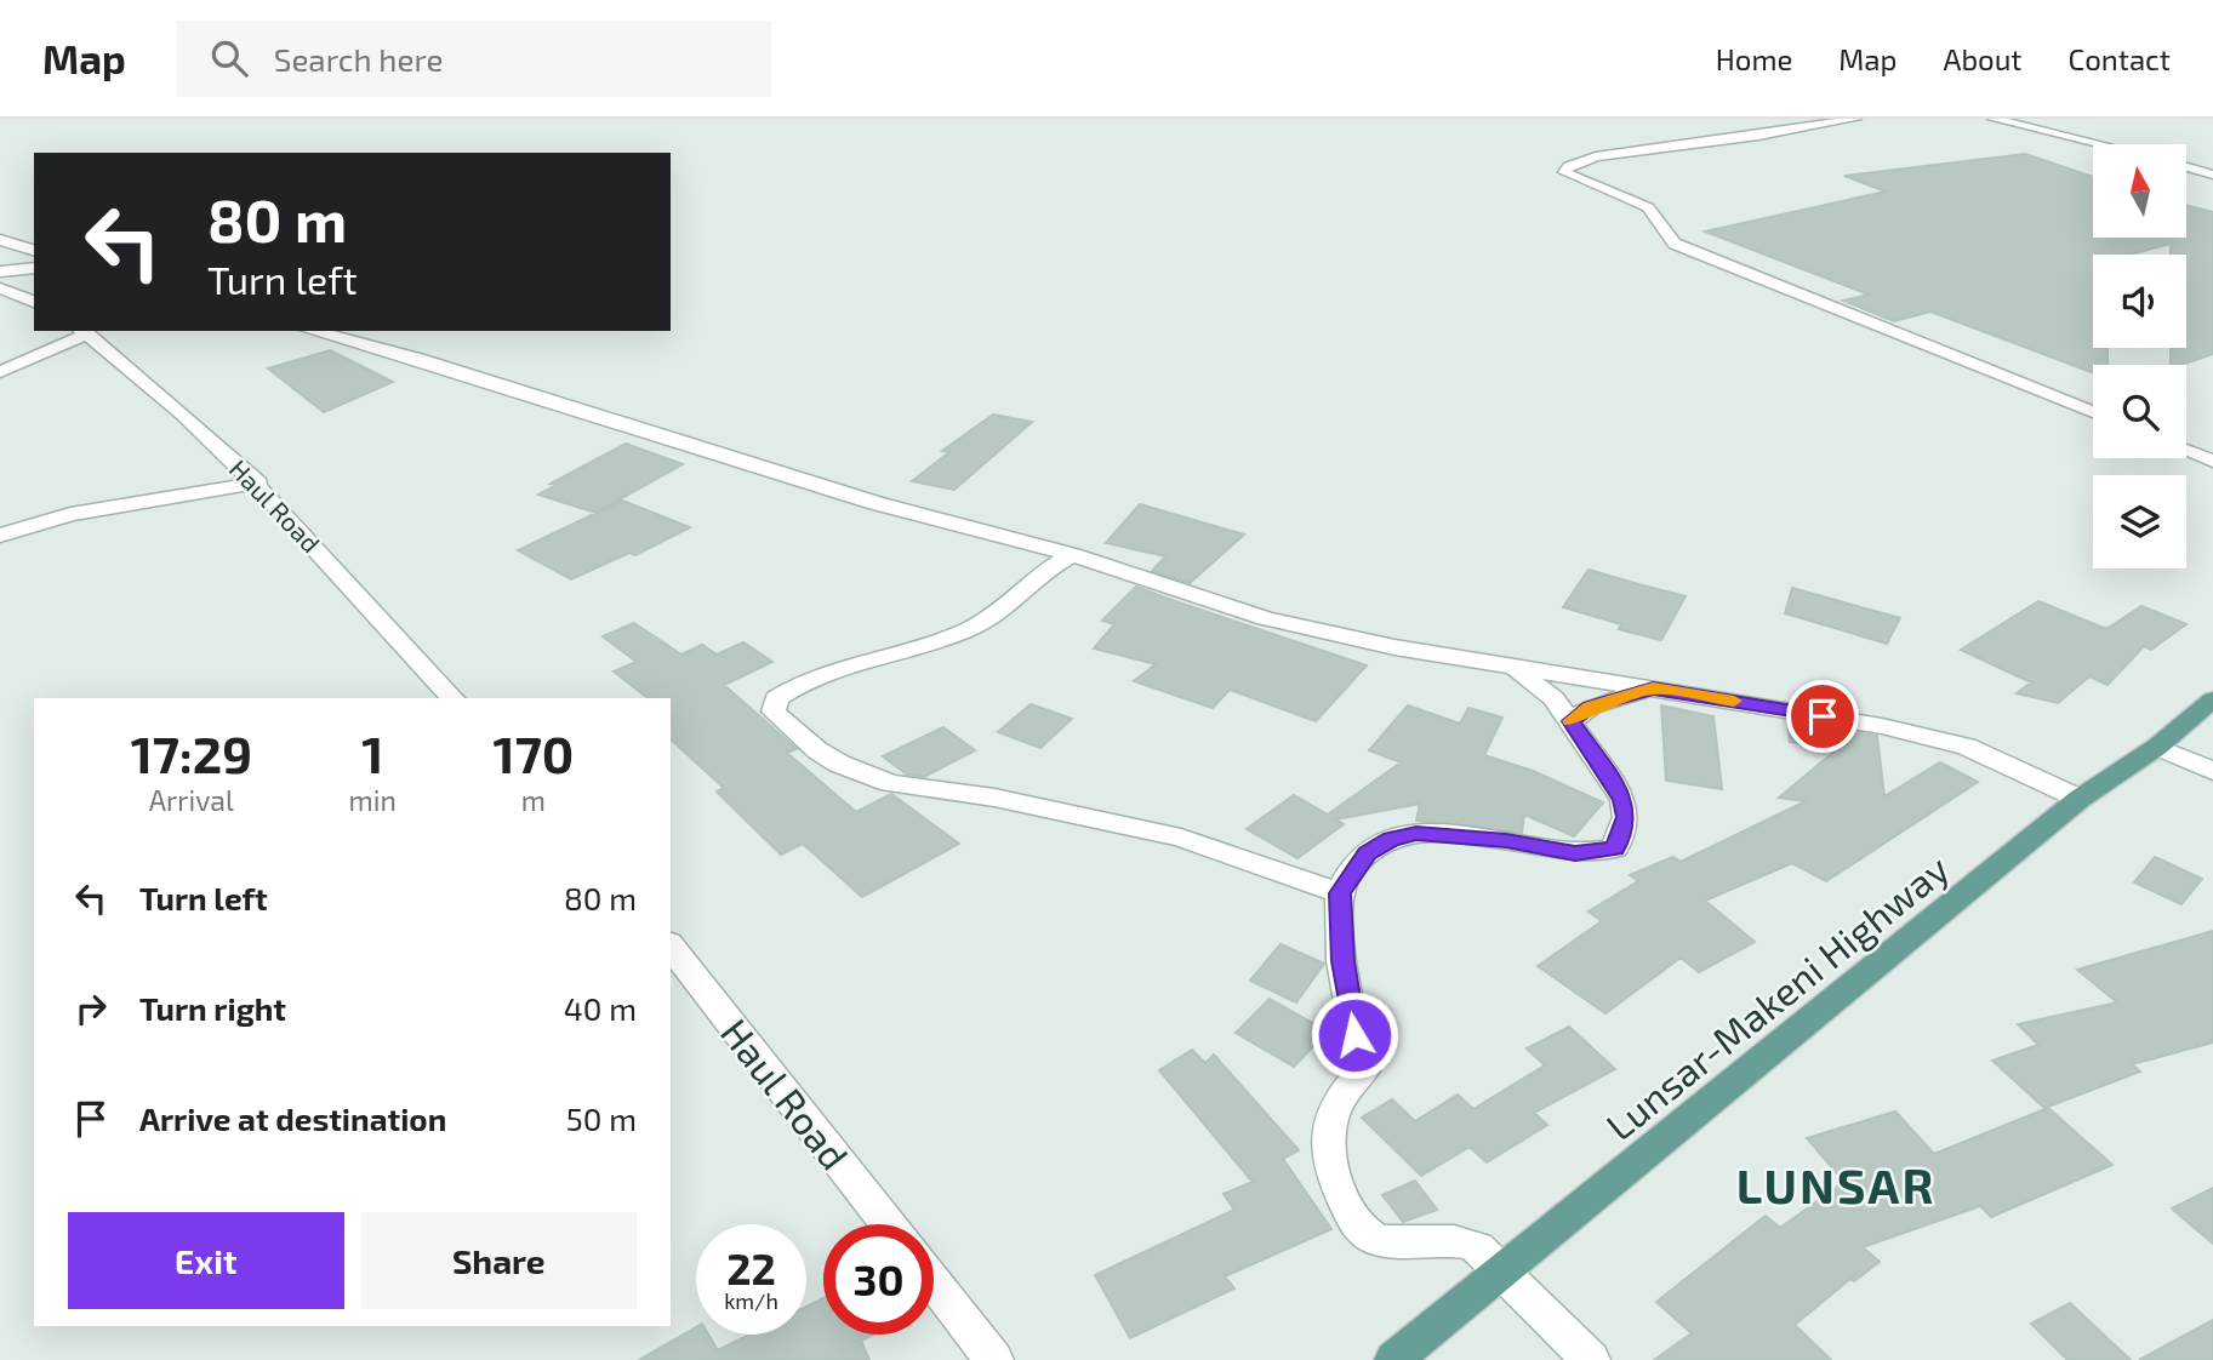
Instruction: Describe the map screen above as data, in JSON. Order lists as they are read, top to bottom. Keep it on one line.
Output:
{"streets":{"main road":["Lunsar-Makeni Highway"],"street":["Haul Road"]},"districts":["LUNSAR"],"north":"top","page":{"header":"Map","search":"Search here","nav":["Home","Map","About","Contact"],"turn":["80 m","Turn left"],"eta":["17:29","Arrival","1","min","170","m"],"list":[{"name":"Turn left","value":"80 m"},{"name":"Turn right","value":"40 m"},{"name":"Arrive at destination","value":"50 m"}],"buttons":["Exit","Share"],"speed":"22 km/h","limit":"30"}}
